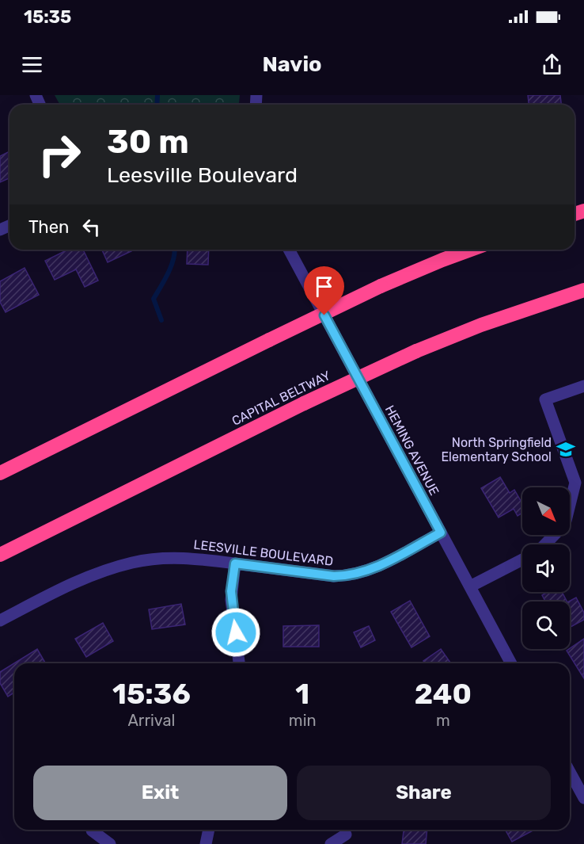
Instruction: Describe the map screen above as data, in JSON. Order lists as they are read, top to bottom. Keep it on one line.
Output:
{"streets":{"highway":["CAPITAL BELTWAY"],"street":["HEMING AVENUE","LEESVILLE BOULEVARD"]},"crossings":[["HEMING AVENUE","LEESVILLE BOULEVARD"]],"places":{"school or university":["North Springfield Elementary School"]},"north":"bottom right","page":{"status":"15:35","header":"Navio","turn":["30 m","Leesville Boulevard"],"then":"Then","eta":["15:36","Arrival","1","min","240","m"],"buttons":["Exit","Share"]}}
